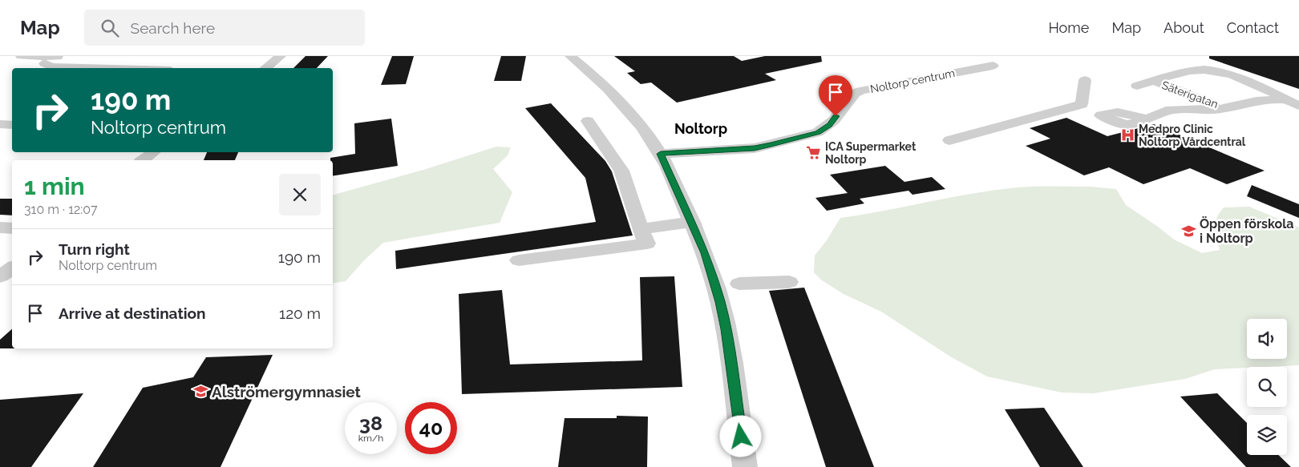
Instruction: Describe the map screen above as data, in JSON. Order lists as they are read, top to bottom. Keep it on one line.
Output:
{"streets":{"street":["Noltorp centrum","Säterigatan"]},"districts":["Noltorp"],"places":{"hospital":["Medpro Clinic Noltorp Vårdcentral"],"supermarket":["ICA Supermarket Noltorp"],"school or university":["Öppen förskola i Noltorp","Alströmergymnasiet"]},"page":{"header":"Map","search":"Search here","nav":["Home","Map","About","Contact"],"turn":["190 m","Noltorp centrum"],"heading":["1 min","310 m · 12:07"],"list":[{"name":"Turn right","note":"Noltorp centrum","value":"190 m"},{"name":"Arrive at destination","value":"120 m"}],"speed":"38 km/h","limit":"40"}}
